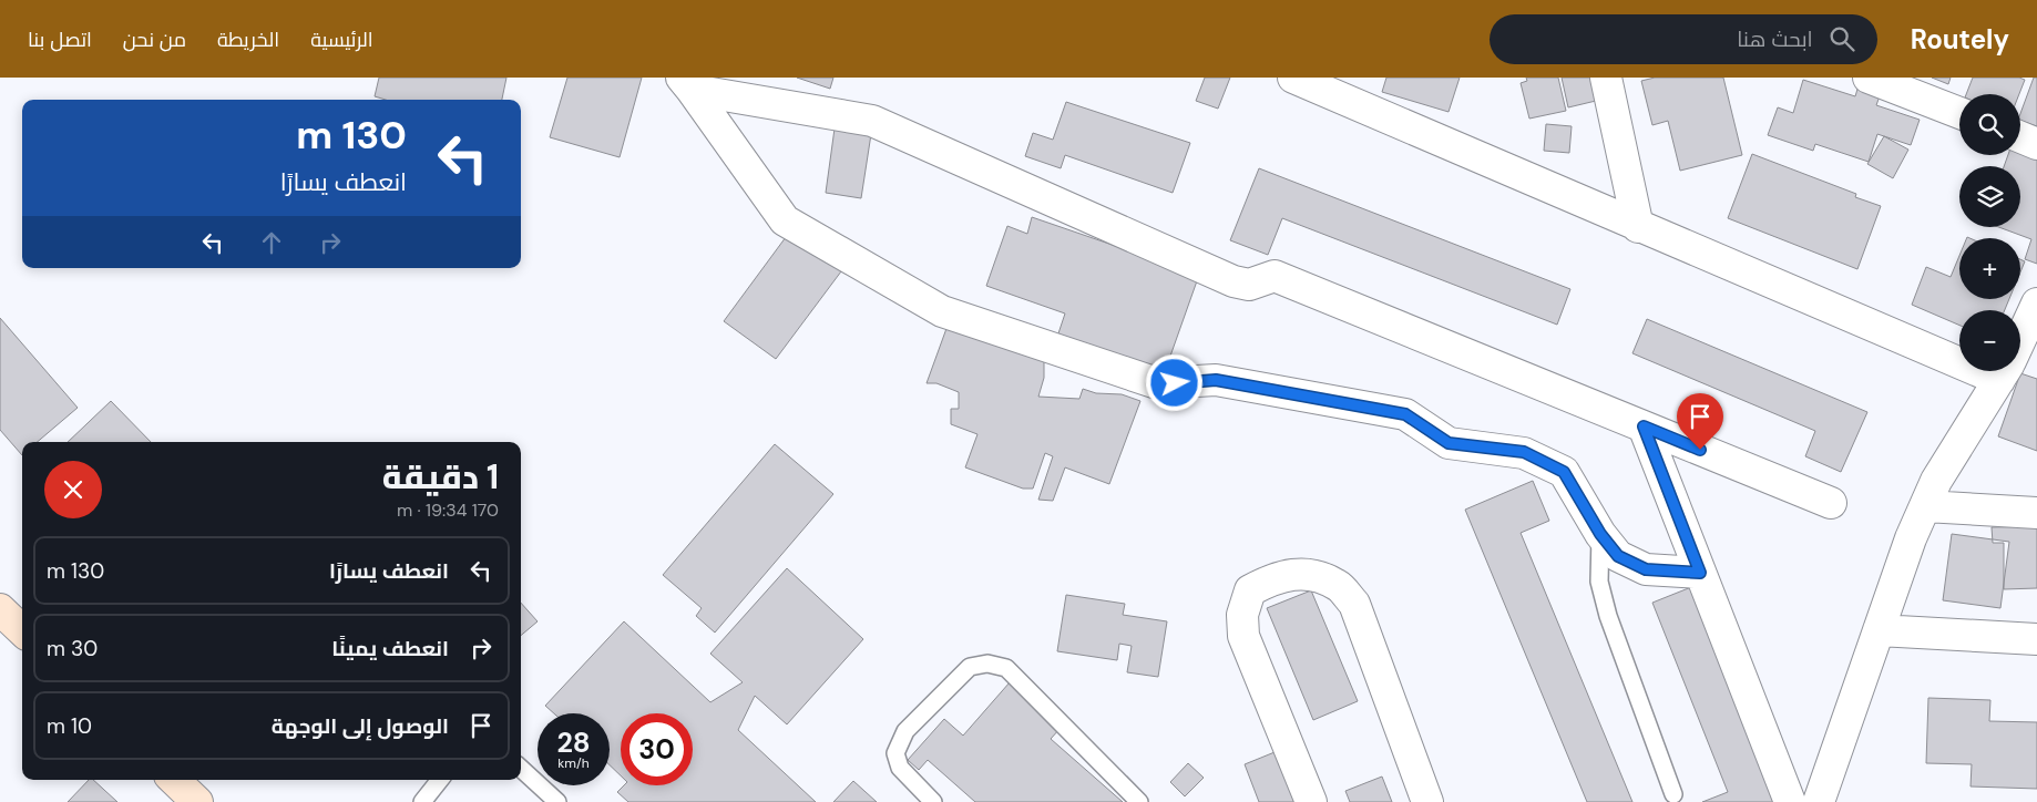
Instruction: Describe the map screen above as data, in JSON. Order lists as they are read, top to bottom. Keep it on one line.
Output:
{"page":{"header":"Routely","search":"ابحث هنا","nav":["الرئيسية","الخريطة","من نحن","اتصل بنا"],"map_buttons":["+","−"],"turn":["130 m","انعطف يسارًا"],"heading":["1 دقيقة","170 m · 19:34"],"list":[{"name":"انعطف يسارًا","value":"130 m"},{"name":"انعطف يمينًا","value":"30 m"},{"name":"الوصول إلى الوجهة","value":"10 m"}],"speed":"28 km/h","limit":"30"}}
